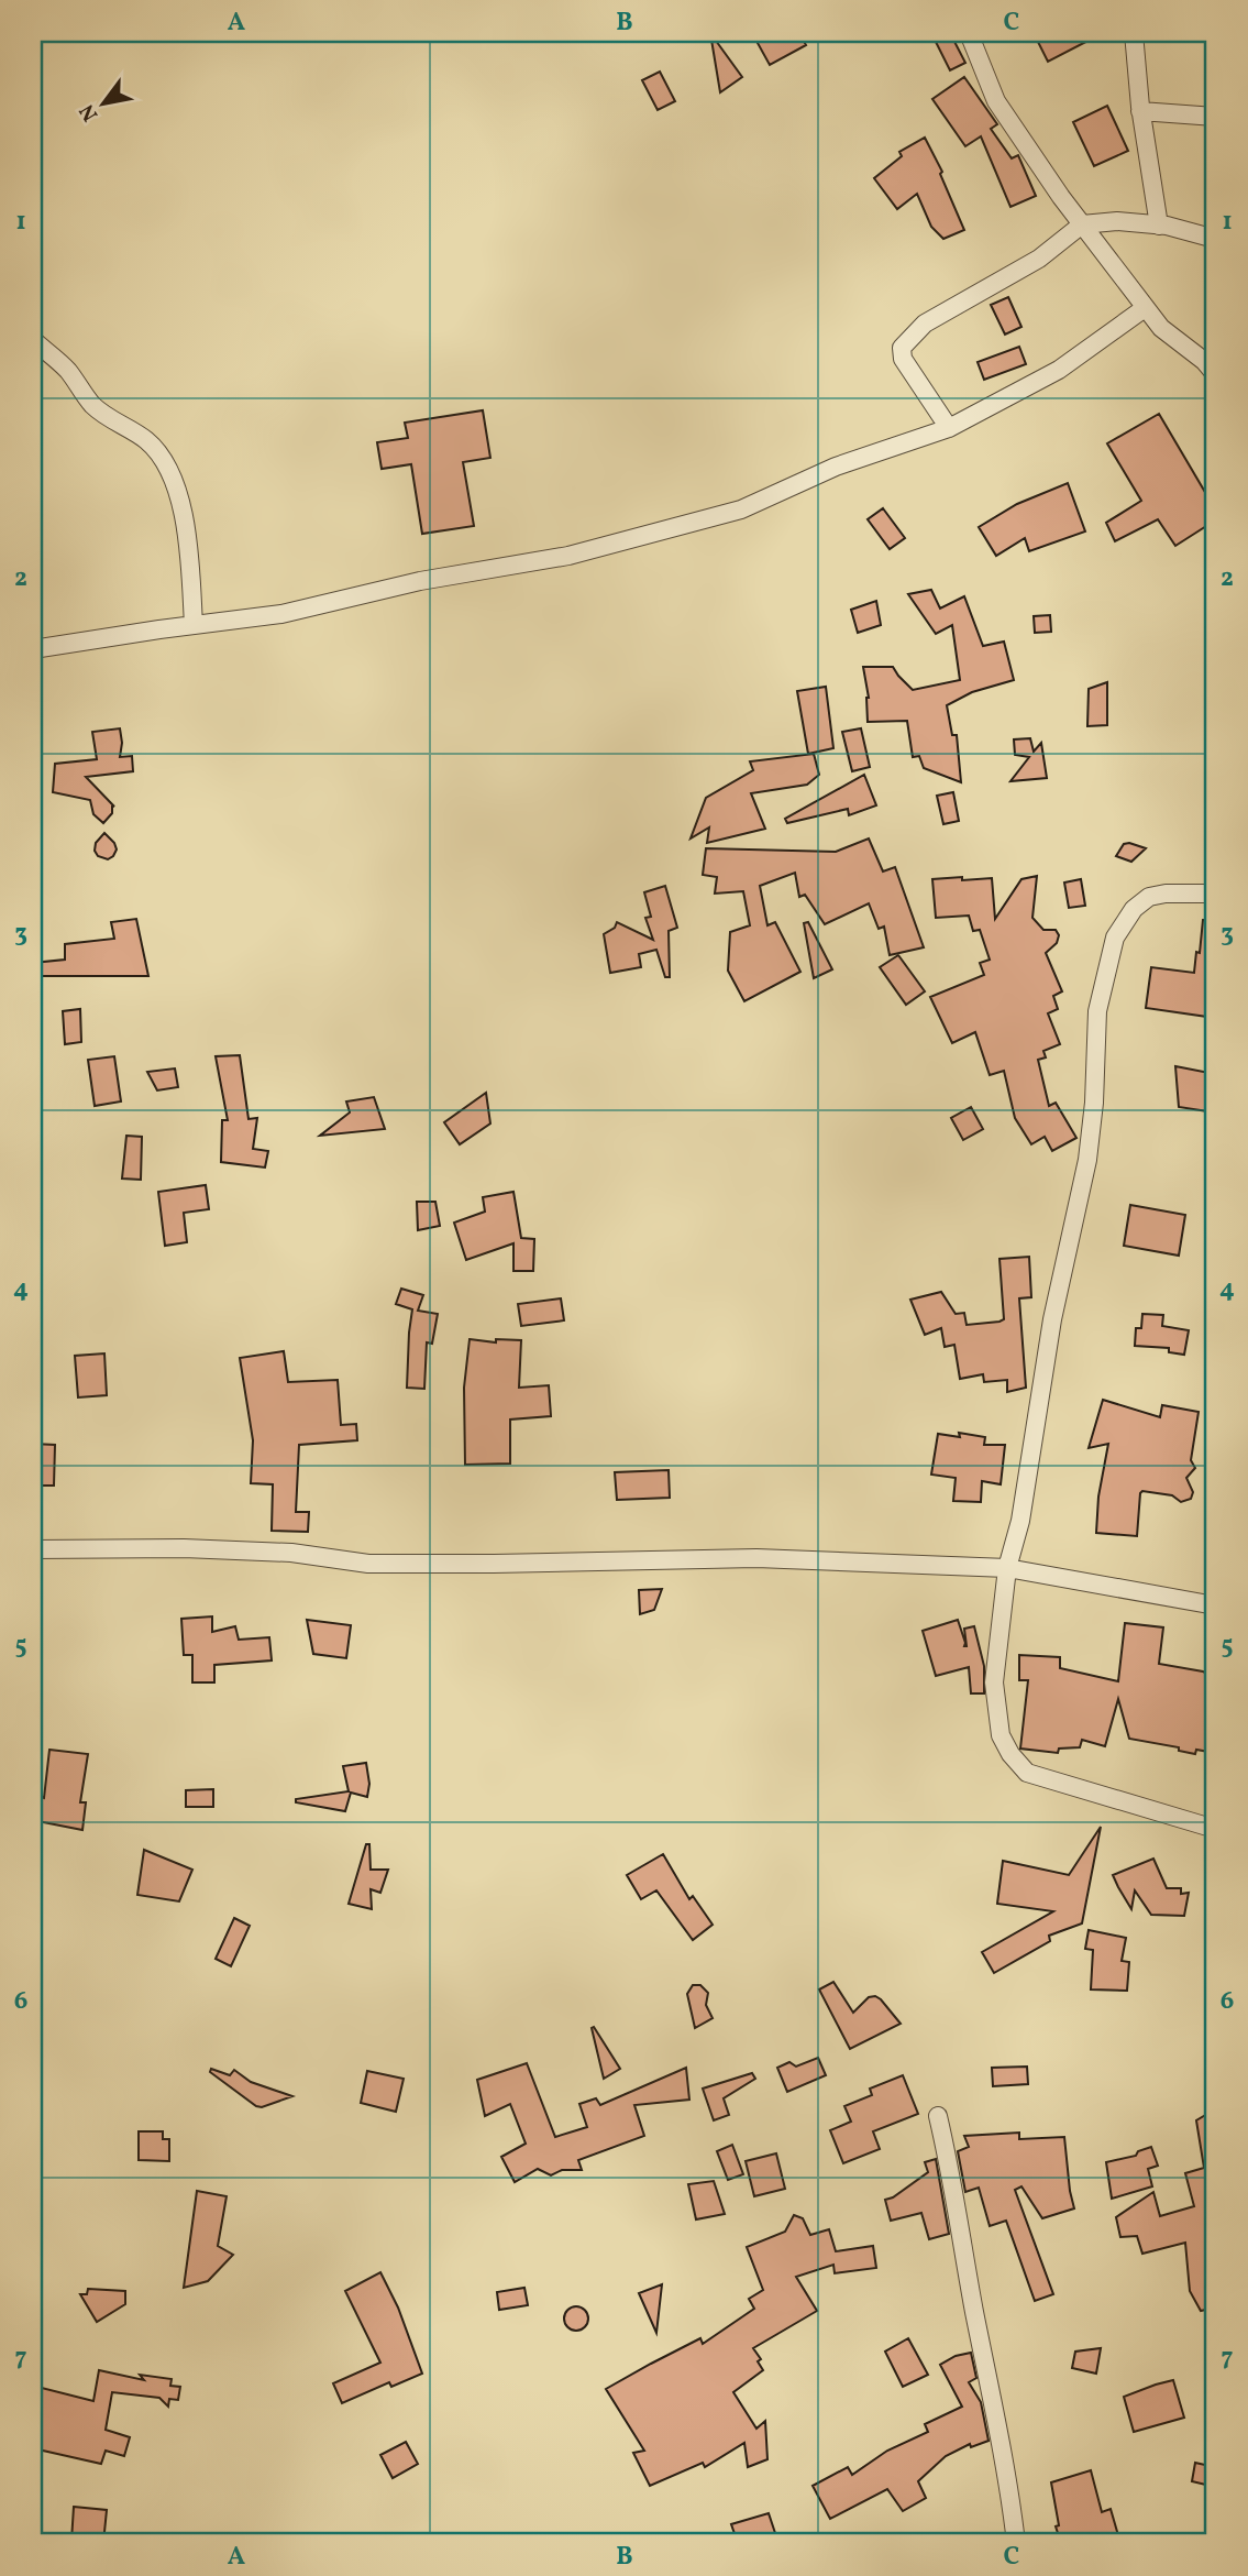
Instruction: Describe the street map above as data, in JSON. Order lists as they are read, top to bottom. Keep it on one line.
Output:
{"north":"bottom left","grid":{"columns":["A","B","C"],"rows":["1","2","3","4","5","6","7"]}}
